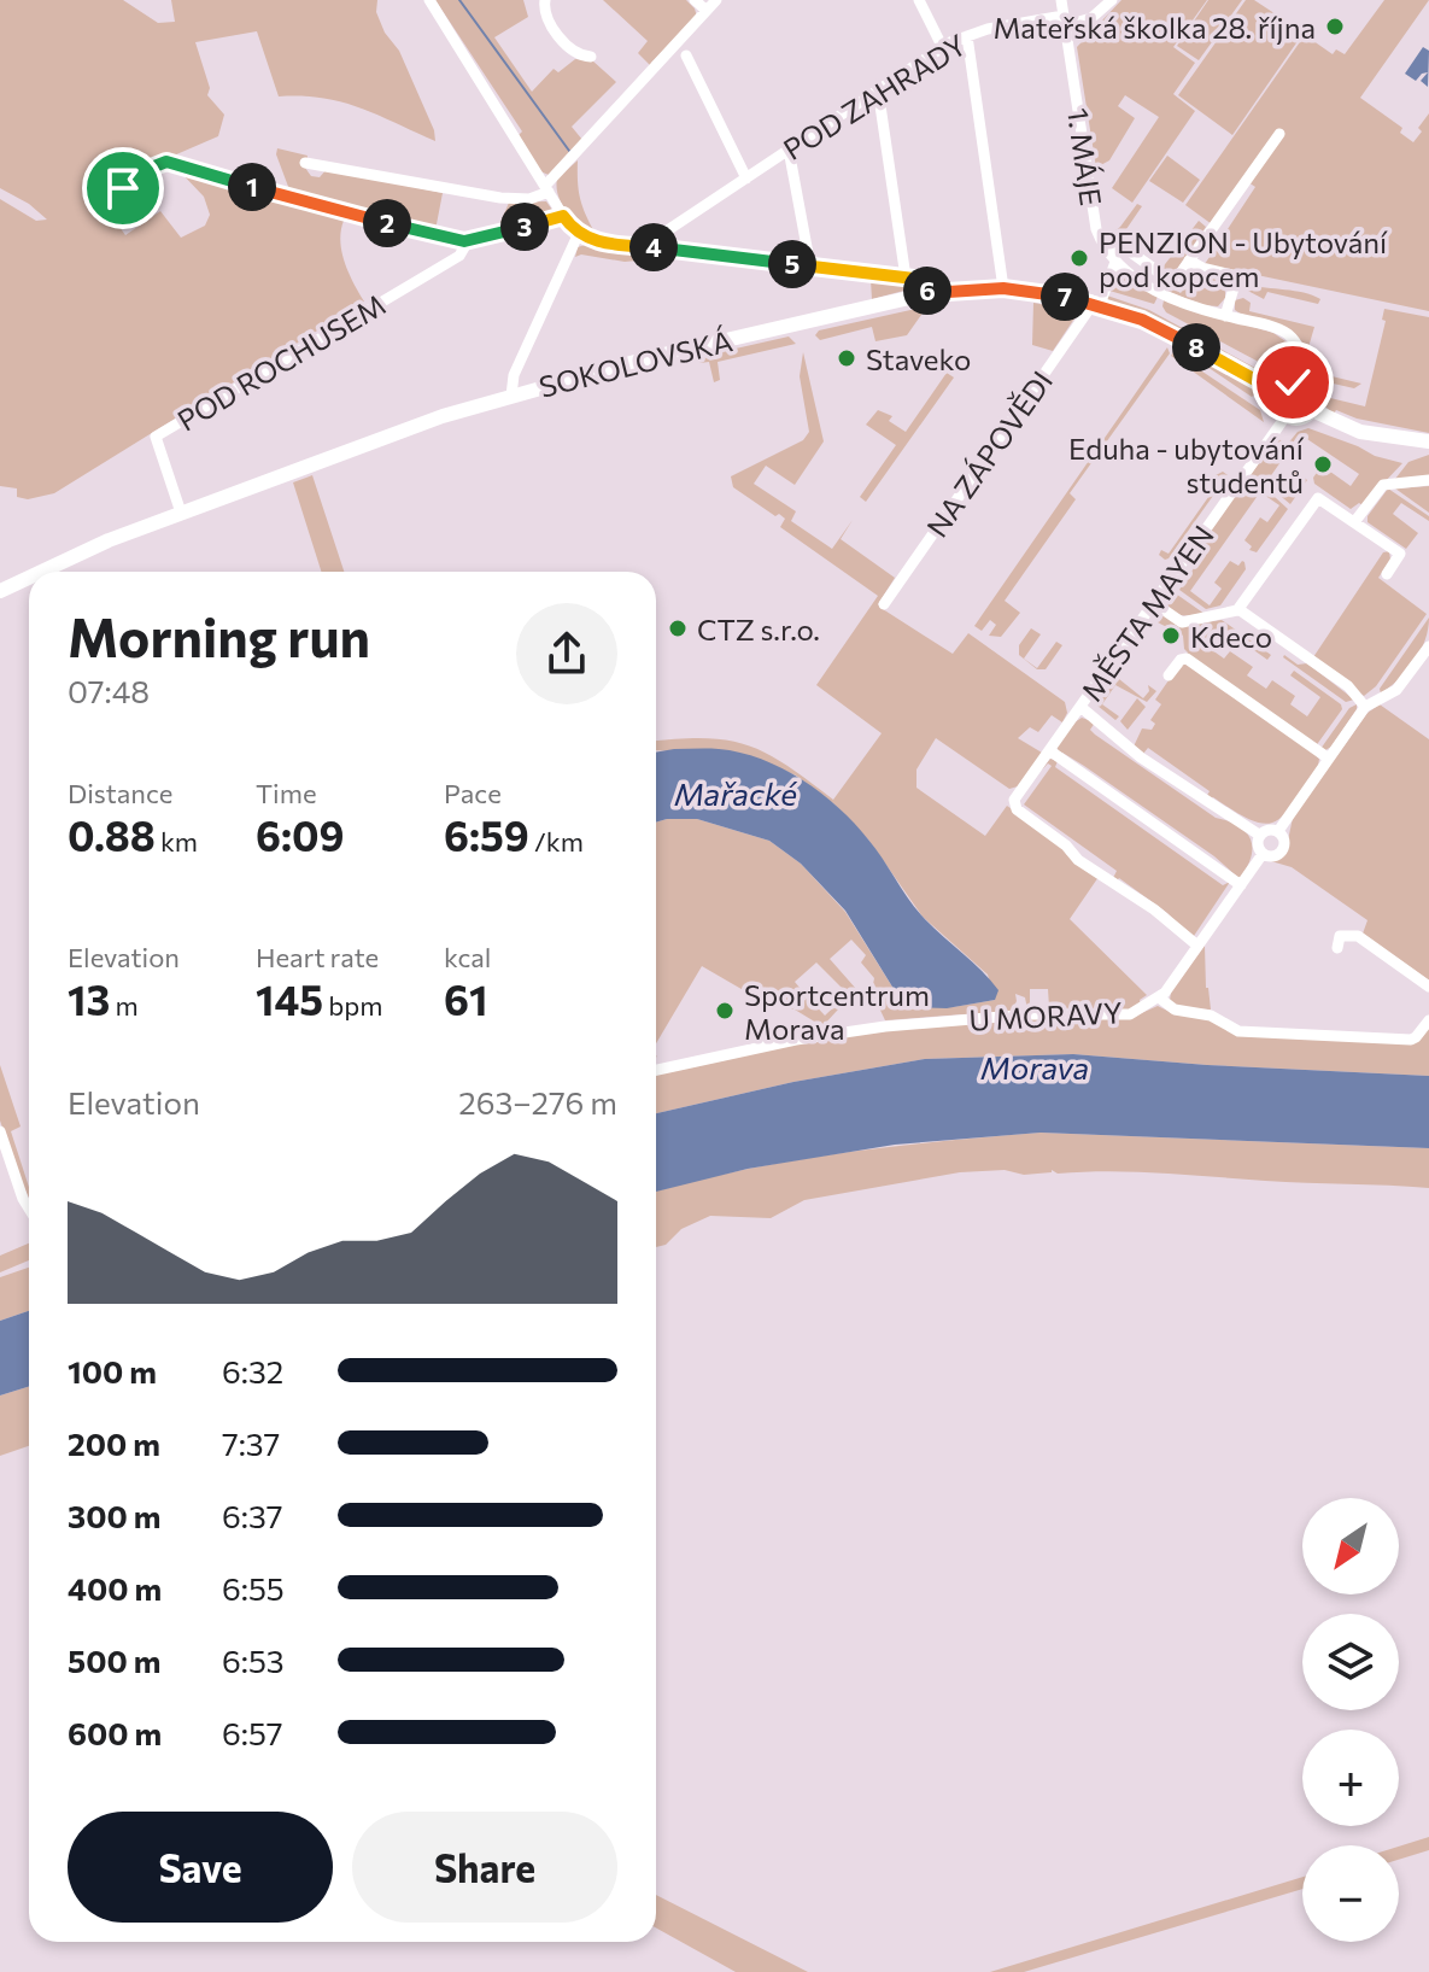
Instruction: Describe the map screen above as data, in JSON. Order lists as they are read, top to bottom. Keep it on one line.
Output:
{"streets":{"main road":["SOKOLOVSKÁ"],"street":["POD ZAHRADY","1. MÁJE","POD ROCHUSEM","NA ZÁPOVĚDI","MĚSTA MAYEN","U MORAVY"]},"crossings":[["POD ZAHRADY","1. MÁJE"],["1. MÁJE","SOKOLOVSKÁ"],["1. MÁJE","MĚSTA MAYEN"],["POD ROCHUSEM","SOKOLOVSKÁ"],["SOKOLOVSKÁ","NA ZÁPOVĚDI"],["SOKOLOVSKÁ","MĚSTA MAYEN"]],"water":["Mařacké","Morava"],"places":["Mateřská školka 28. října","PENZION - Ubytování pod kopcem","Staveko","Eduha - ubytování studentů","CTZ s.r.o.","Kdeco","Sportcentrum Morava"],"north":"bottom left","page":{"pins":["1","2","3","4","5","6","7","8"],"heading":["Morning run","07:48"],"stats":[["Distance","0.88 km"],["Time","6:09"],["Pace","6:59 /km"],["Elevation","13 m"],["Heart rate","145 bpm"],["kcal","61"]],"chart":["Elevation","263–276 m"],"list":[{"name":"100 m","note":"6:32"},{"name":"200 m","note":"7:37"},{"name":"300 m","note":"6:37"},{"name":"400 m","note":"6:55"},{"name":"500 m","note":"6:53"},{"name":"600 m","note":"6:57"}],"map_buttons":["+","−"],"buttons":["Save","Share"]}}
